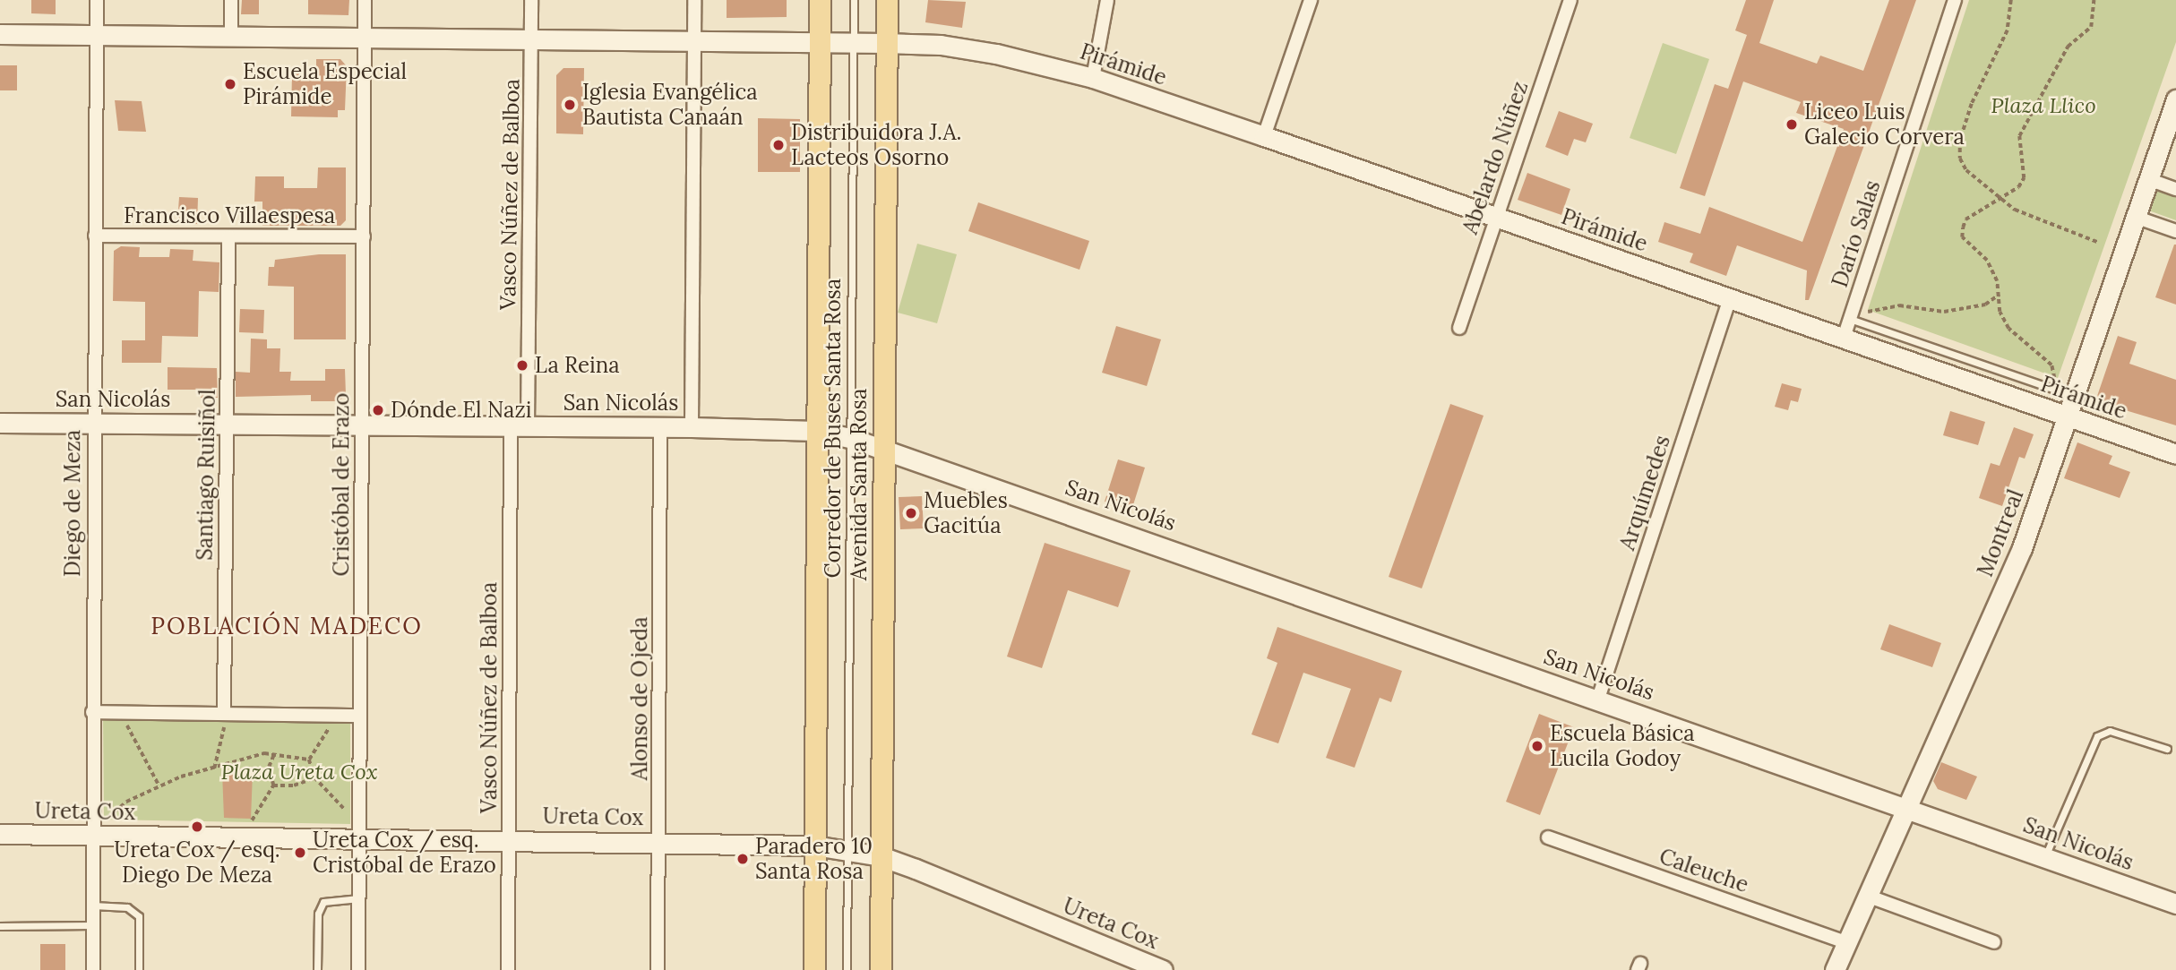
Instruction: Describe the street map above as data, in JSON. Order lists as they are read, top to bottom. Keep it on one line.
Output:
{"streets":{"main road":["Avenida Santa Rosa"],"street":["Pirámide","Abelardo Núñez","Vasco Núñez de Balboa","Francisco Villaespesa","Darío Salas","San Nicolás","Santiago Ruisiñol","Cristóbal de Erazo","Arquímedes","Diego de Meza","Montreal","Alonso de Ojeda","Ureta Cox","Caleuche"],"lane":["Corredor de Buses Santa Rosa"]},"crossings":[["Pirámide","Abelardo Núñez"],["Pirámide","Vasco Núñez de Balboa"],["Pirámide","Darío Salas"],["Pirámide","Corredor de Buses Santa Rosa"],["Pirámide","Cristóbal de Erazo"],["Pirámide","Avenida Santa Rosa"],["Pirámide","Arquímedes"],["Pirámide","Diego de Meza"],["Pirámide","Montreal"],["Vasco Núñez de Balboa","San Nicolás"],["Vasco Núñez de Balboa","Ureta Cox"],["Francisco Villaespesa","Santiago Ruisiñol"],["Francisco Villaespesa","Cristóbal de Erazo"],["Francisco Villaespesa","Diego de Meza"],["San Nicolás","Corredor de Buses Santa Rosa"],["San Nicolás","Santiago Ruisiñol"],["San Nicolás","Cristóbal de Erazo"],["San Nicolás","Avenida Santa Rosa"],["San Nicolás","Arquímedes"],["San Nicolás","Diego de Meza"],["San Nicolás","Montreal"],["San Nicolás","Alonso de Ojeda"],["Corredor de Buses Santa Rosa","Ureta Cox"],["Cristóbal de Erazo","Ureta Cox"],["Avenida Santa Rosa","Ureta Cox"],["Diego de Meza","Ureta Cox"],["Montreal","Caleuche"],["Alonso de Ojeda","Ureta Cox"]],"districts":["POBLACIÓN MADECO"],"parks":["Plaza Llico","Plaza Ureta Cox"],"places":["Escuela Especial Pirámide","Iglesia Evangélica Bautista Canaán","Liceo Luis Galecio Corvera","Distribuidora J.A. Lacteos Osorno","La Reina","Dónde El Nazi","Muebles Gacitúa","Escuela Básica Lucila Godoy","Ureta Cox / esq. Diego De Meza","Ureta Cox / esq. Cristóbal de Erazo","Paradero 10 Santa Rosa"]}
